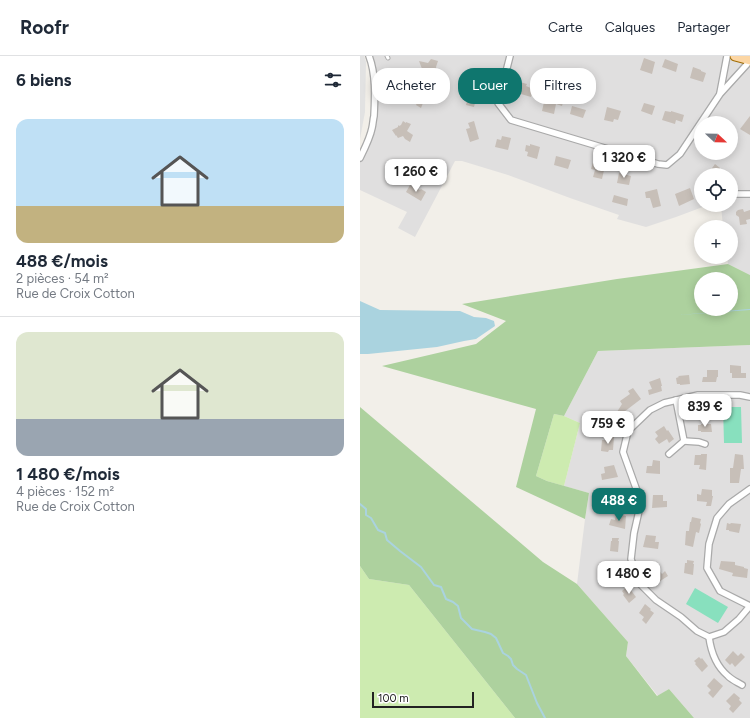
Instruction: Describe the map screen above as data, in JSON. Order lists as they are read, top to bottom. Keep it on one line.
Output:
{"scale_bar":"100 m","north":"right","page":{"header":"Roofr","nav":["Carte","Calques","Partager"],"heading":"6 biens","chip":["Acheter","Louer","Filtres"],"list":[{"name":"488 €/mois","note":"2 pièces · 54 m² · Rue de Croix Cotton"},{"name":"1 480 €/mois","note":"4 pièces · 152 m² · Rue de Croix Cotton"}],"map_buttons":["+","−"],"price":["1 320 €","1 260 €","839 €","759 €","488 €","1 480 €"],"scale":"100 m"}}
